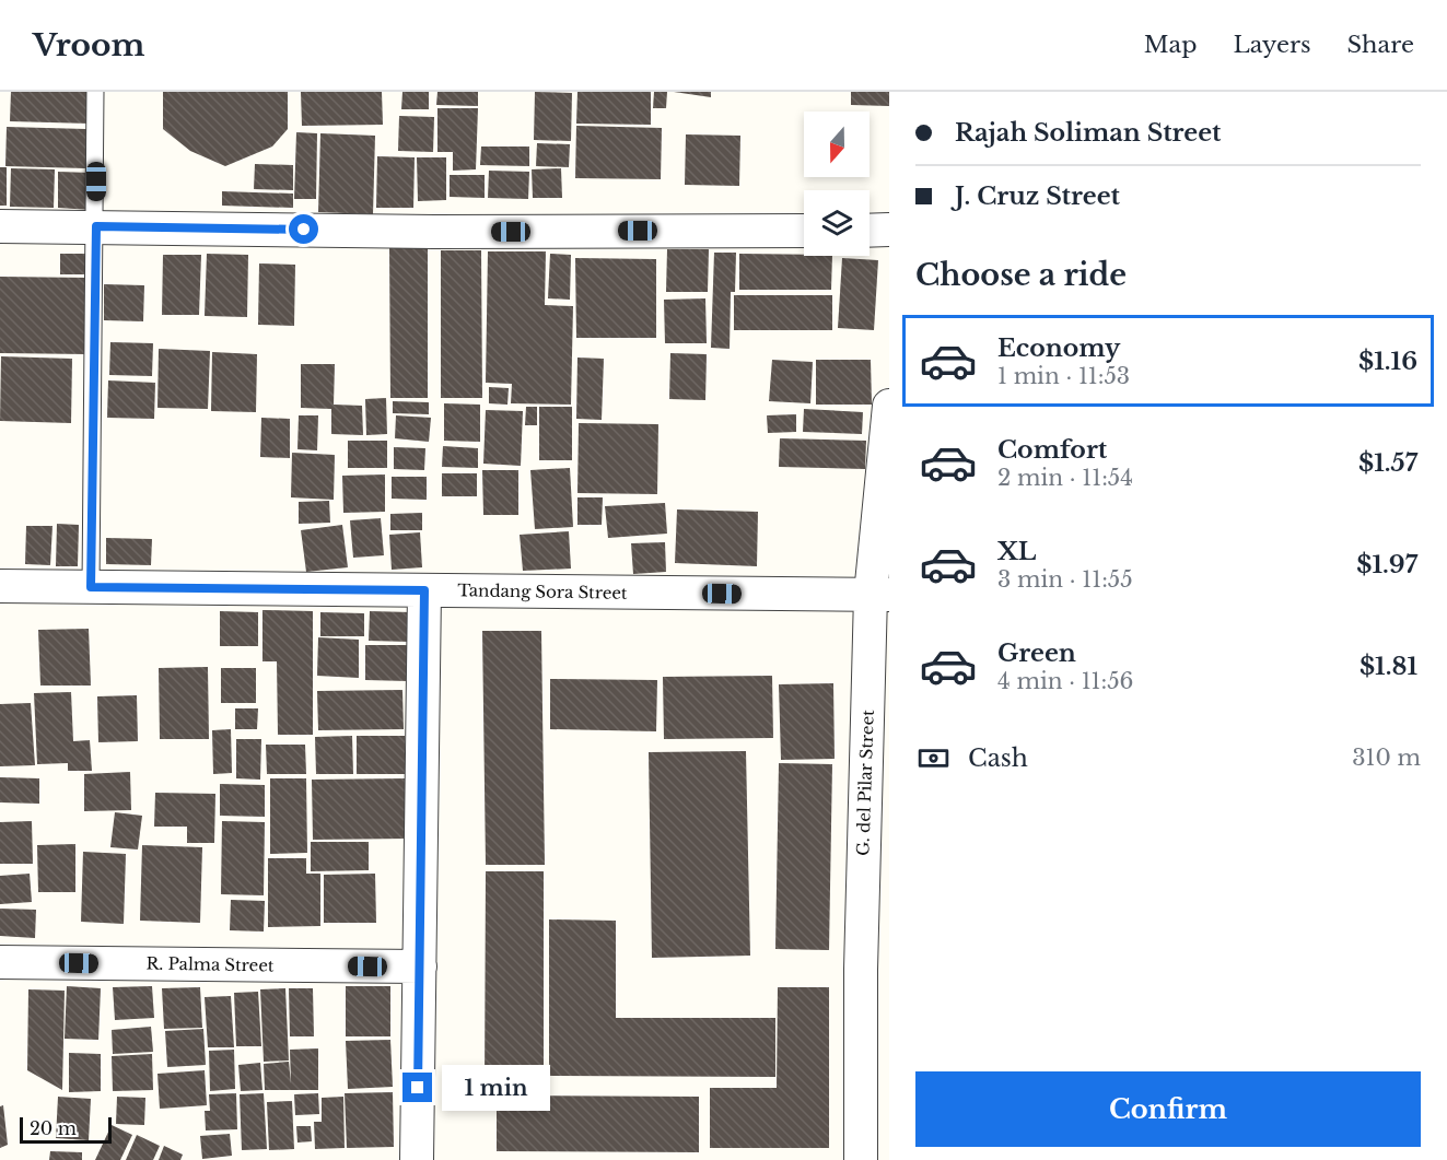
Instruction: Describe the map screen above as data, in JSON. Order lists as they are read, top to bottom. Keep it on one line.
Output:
{"streets":{"street":["Tandang Sora Street","G. del Pilar Street","R. Palma Street"]},"crossings":[["Tandang Sora Street","G. del Pilar Street"]],"scale_bar":"20 m","north":"bottom","page":{"header":"Vroom","nav":["Map","Layers","Share"],"banner":["Rajah Soliman Street","J. Cruz Street"],"heading":"Choose a ride","list":[{"name":"Economy","note":"1 min · 11:53","value":"$1.16"},{"name":"Comfort","note":"2 min · 11:54","value":"$1.57"},{"name":"XL","note":"3 min · 11:55","value":"$1.97"},{"name":"Green","note":"4 min · 11:56","value":"$1.81"}],"pay":["Cash","310 m"],"buttons":"Confirm","bubble":"1 min","scale":"20 m"}}
